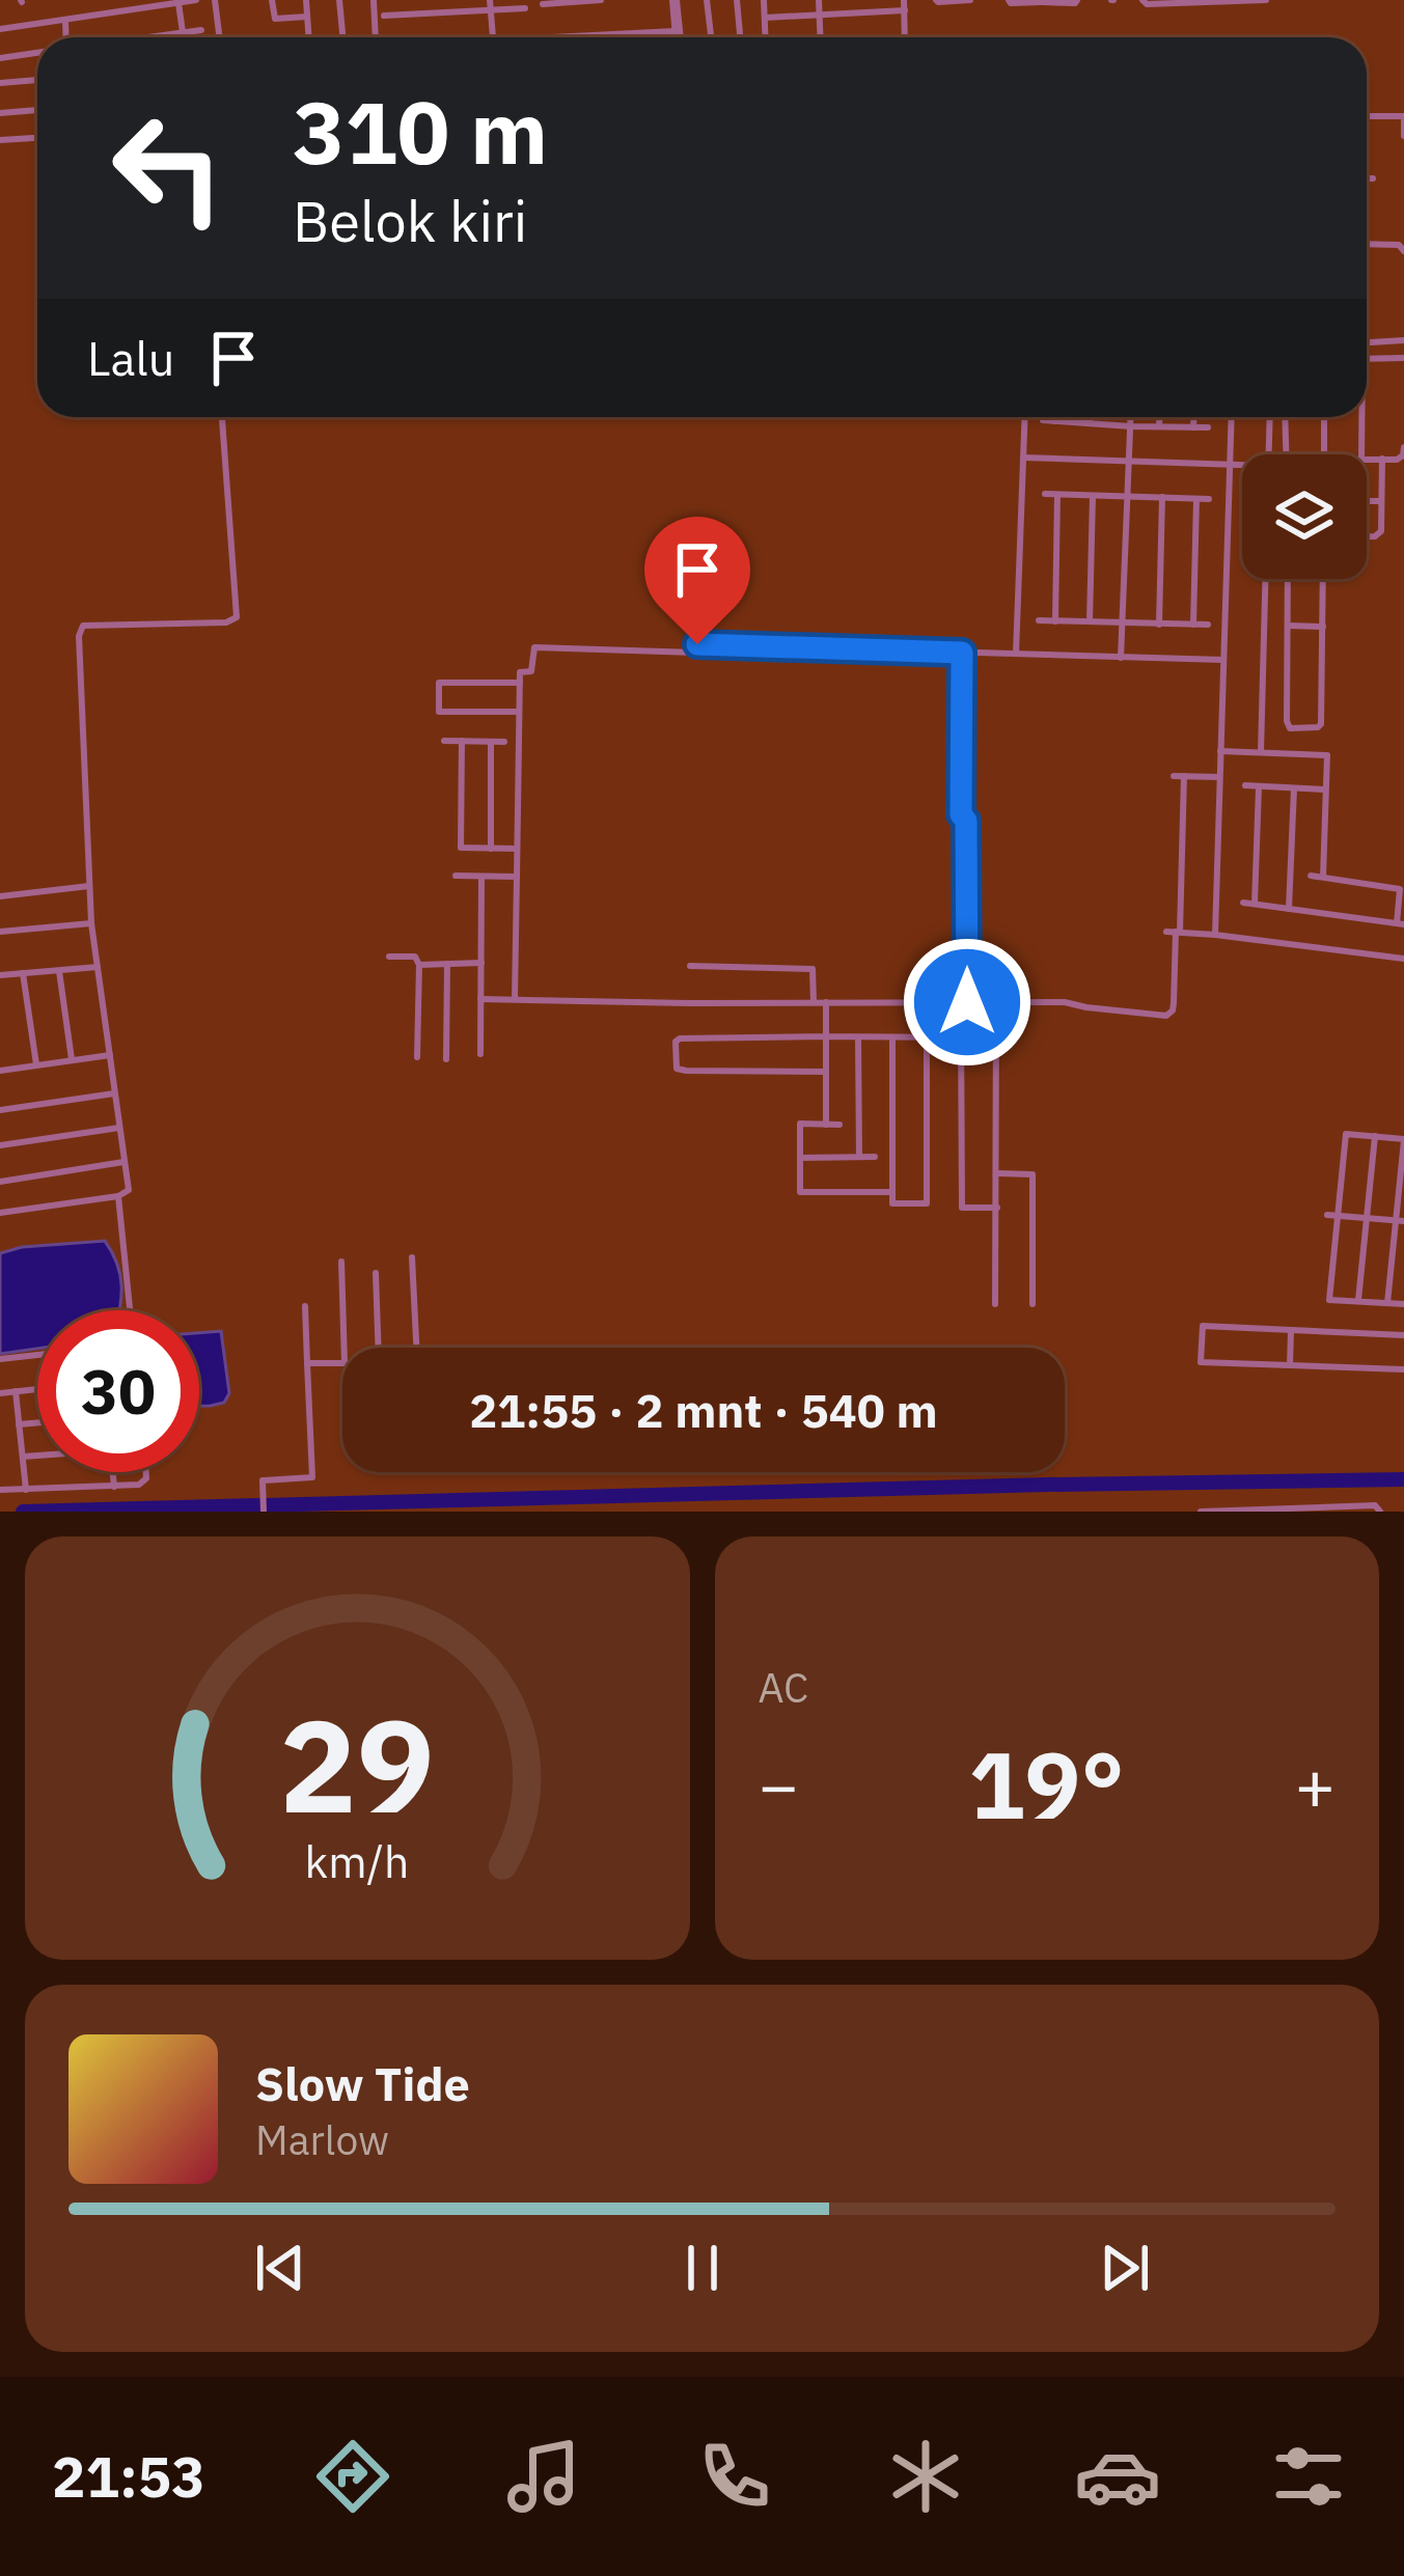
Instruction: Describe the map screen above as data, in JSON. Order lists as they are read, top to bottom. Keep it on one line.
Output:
{"page":{"turn":["310 m","Belok kiri"],"then":"Lalu","limit":"30","trip":"21:55 · 2 mnt · 540 m","tile":"AC","heat":["−","19°","+"],"song":["Slow Tide","Marlow"],"tabs":"21:53","gauge":["29","km/h"]}}
